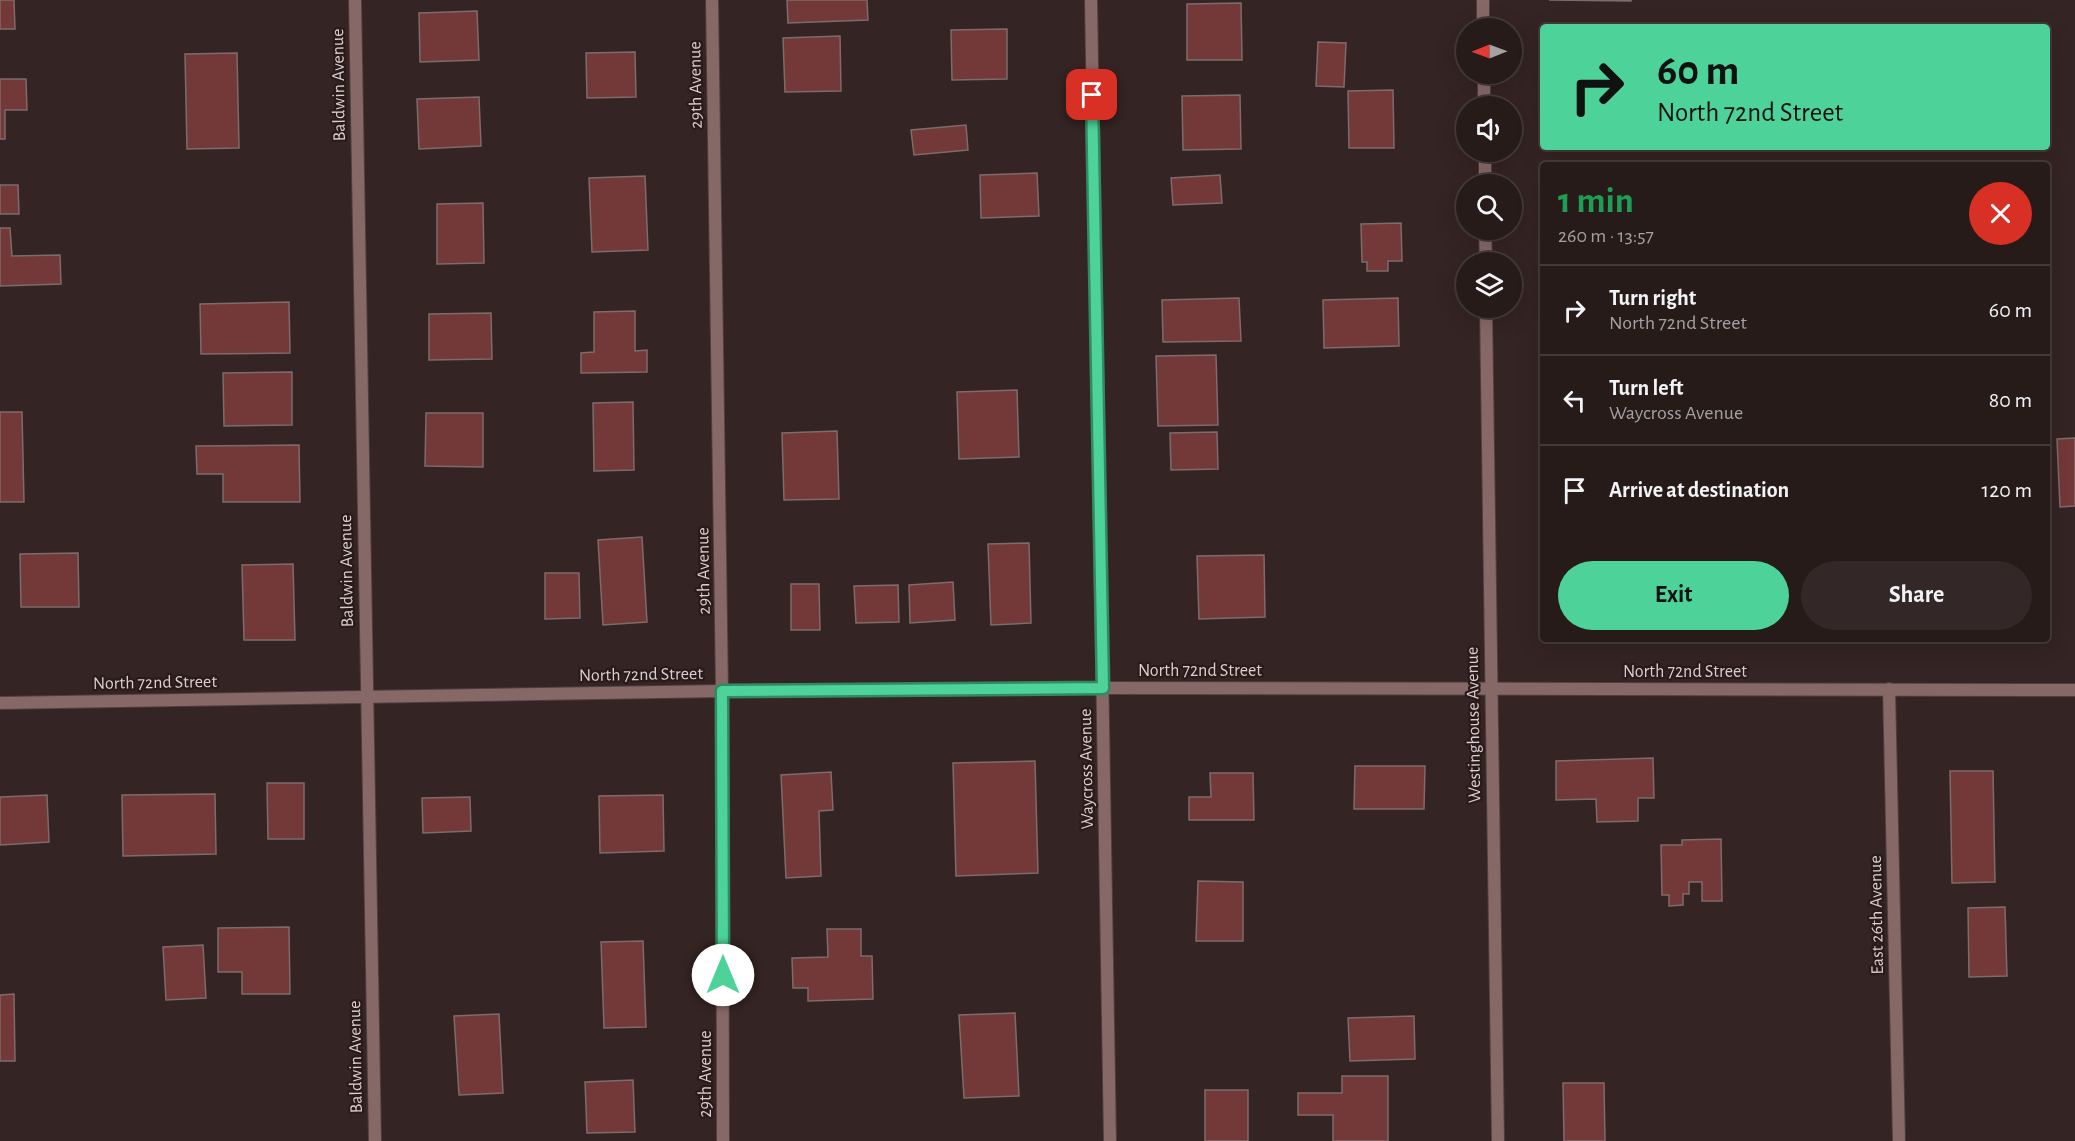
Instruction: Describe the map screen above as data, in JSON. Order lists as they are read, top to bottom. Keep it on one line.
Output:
{"streets":{"street":["Baldwin Avenue","29th Avenue","North 72nd Street","Westinghouse Avenue","Waycross Avenue","East 26th Avenue"]},"crossings":[["Baldwin Avenue","North 72nd Street"],["29th Avenue","North 72nd Street"],["North 72nd Street","Westinghouse Avenue"],["North 72nd Street","Waycross Avenue"],["North 72nd Street","East 26th Avenue"]],"north":"left","page":{"turn":["60 m","North 72nd Street"],"heading":["1 min","260 m · 13:57"],"list":[{"name":"Turn right","note":"North 72nd Street","value":"60 m"},{"name":"Turn left","note":"Waycross Avenue","value":"80 m"},{"name":"Arrive at destination","value":"120 m"}],"buttons":["Exit","Share"]}}
